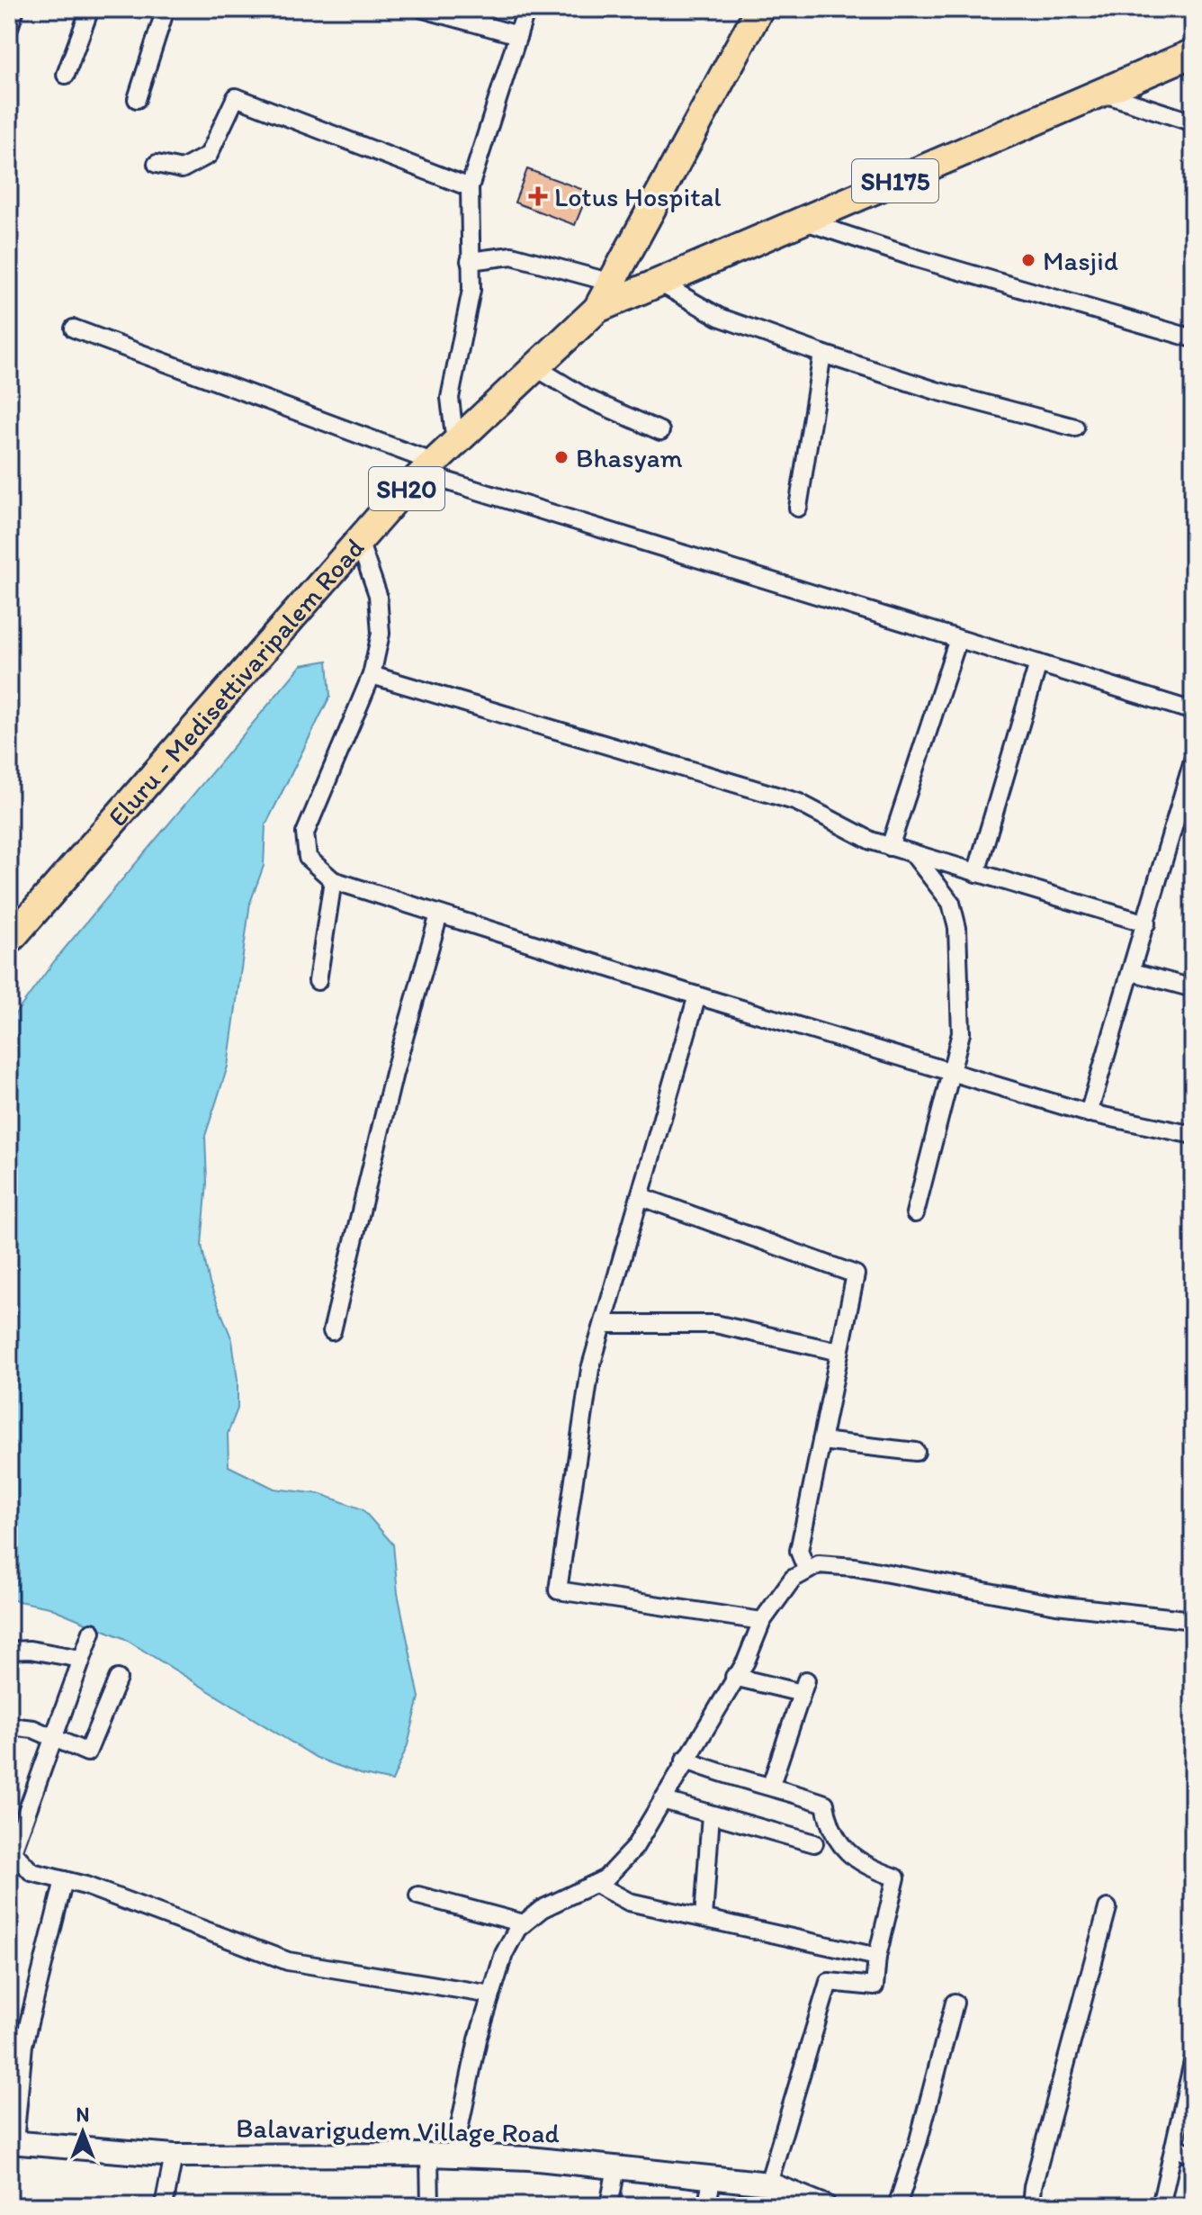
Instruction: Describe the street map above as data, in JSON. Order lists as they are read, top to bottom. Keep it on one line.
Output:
{"streets":{"main road":["SH175","SH20","Eluru - Medisettivaripalem Road"],"street":["Balavarigudem Village Road"]},"crossings":[["SH175","Eluru - Medisettivaripalem Road"]],"places":{"health":["Lotus Hospital"],"other":["Masjid","Bhasyam"]},"north":"top"}
